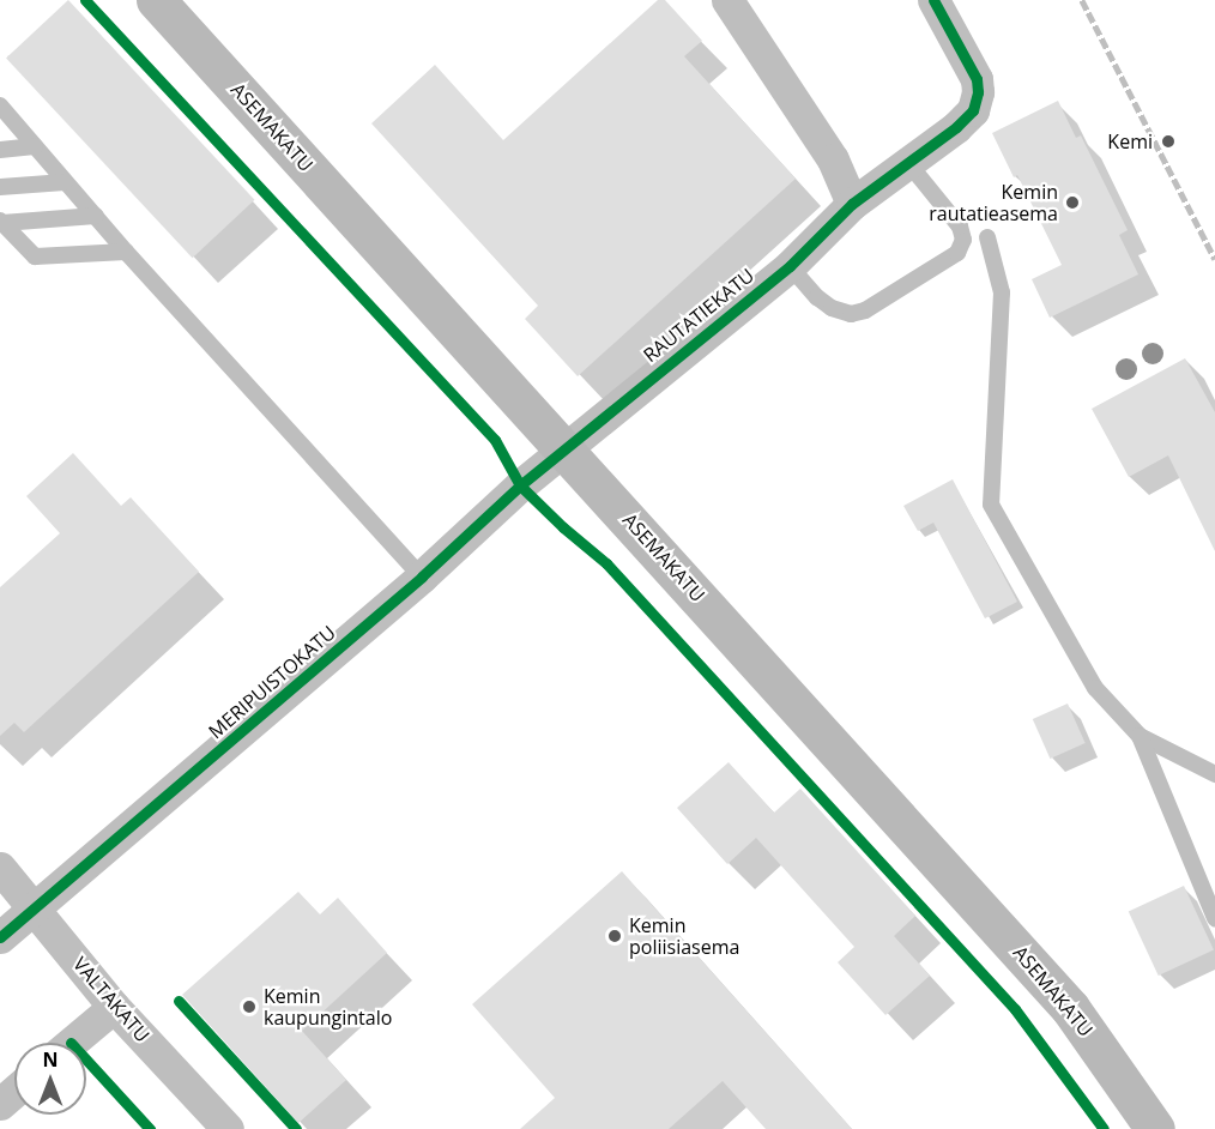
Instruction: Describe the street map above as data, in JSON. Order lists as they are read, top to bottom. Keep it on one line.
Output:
{"streets":{"main road":["ASEMAKATU"],"street":["RAUTATIEKATU","MERIPUISTOKATU","VALTAKATU"]},"crossings":[["ASEMAKATU","RAUTATIEKATU"],["ASEMAKATU","MERIPUISTOKATU"],["RAUTATIEKATU","MERIPUISTOKATU"],["MERIPUISTOKATU","VALTAKATU"]],"places":["Kemi","Kemin rautatieasema","Kemin poliisiasema","Kemin kaupungintalo"],"north":"top"}
